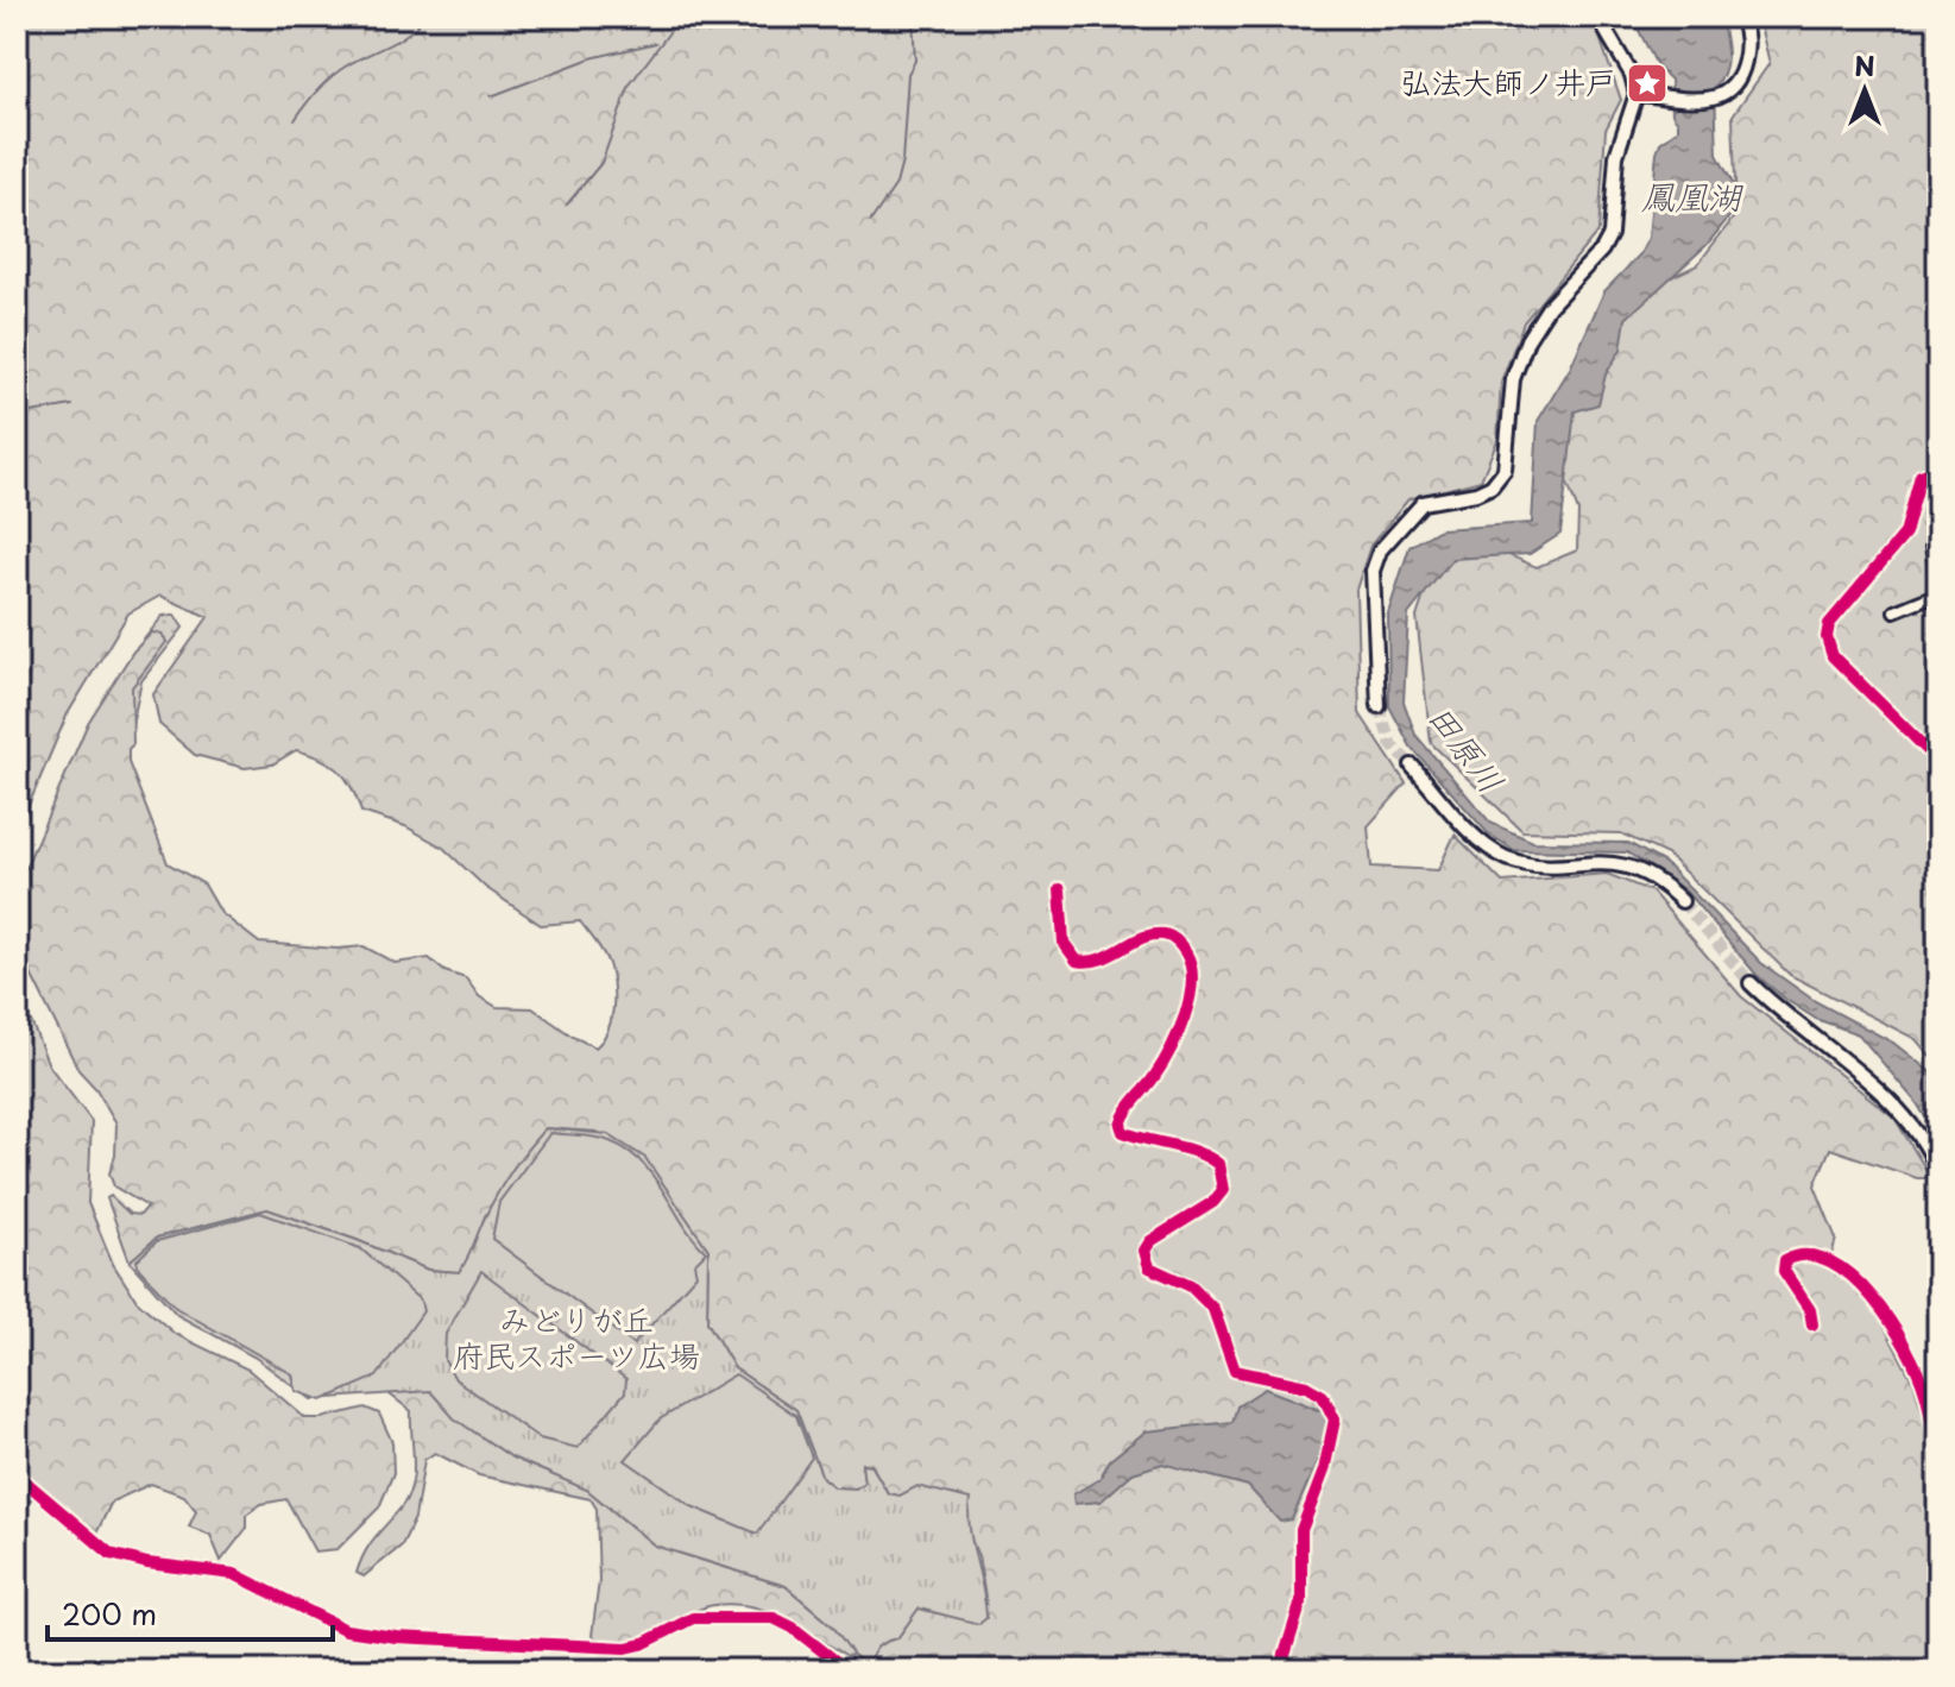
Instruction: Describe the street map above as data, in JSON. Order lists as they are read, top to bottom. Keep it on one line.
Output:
{"water":["鳳凰湖","田原川"],"parks":["みどりが丘 府民スポーツ広場"],"places":{"place":["弘法大師ノ井戸"]},"scale_bar":"200 m","north":"top"}
